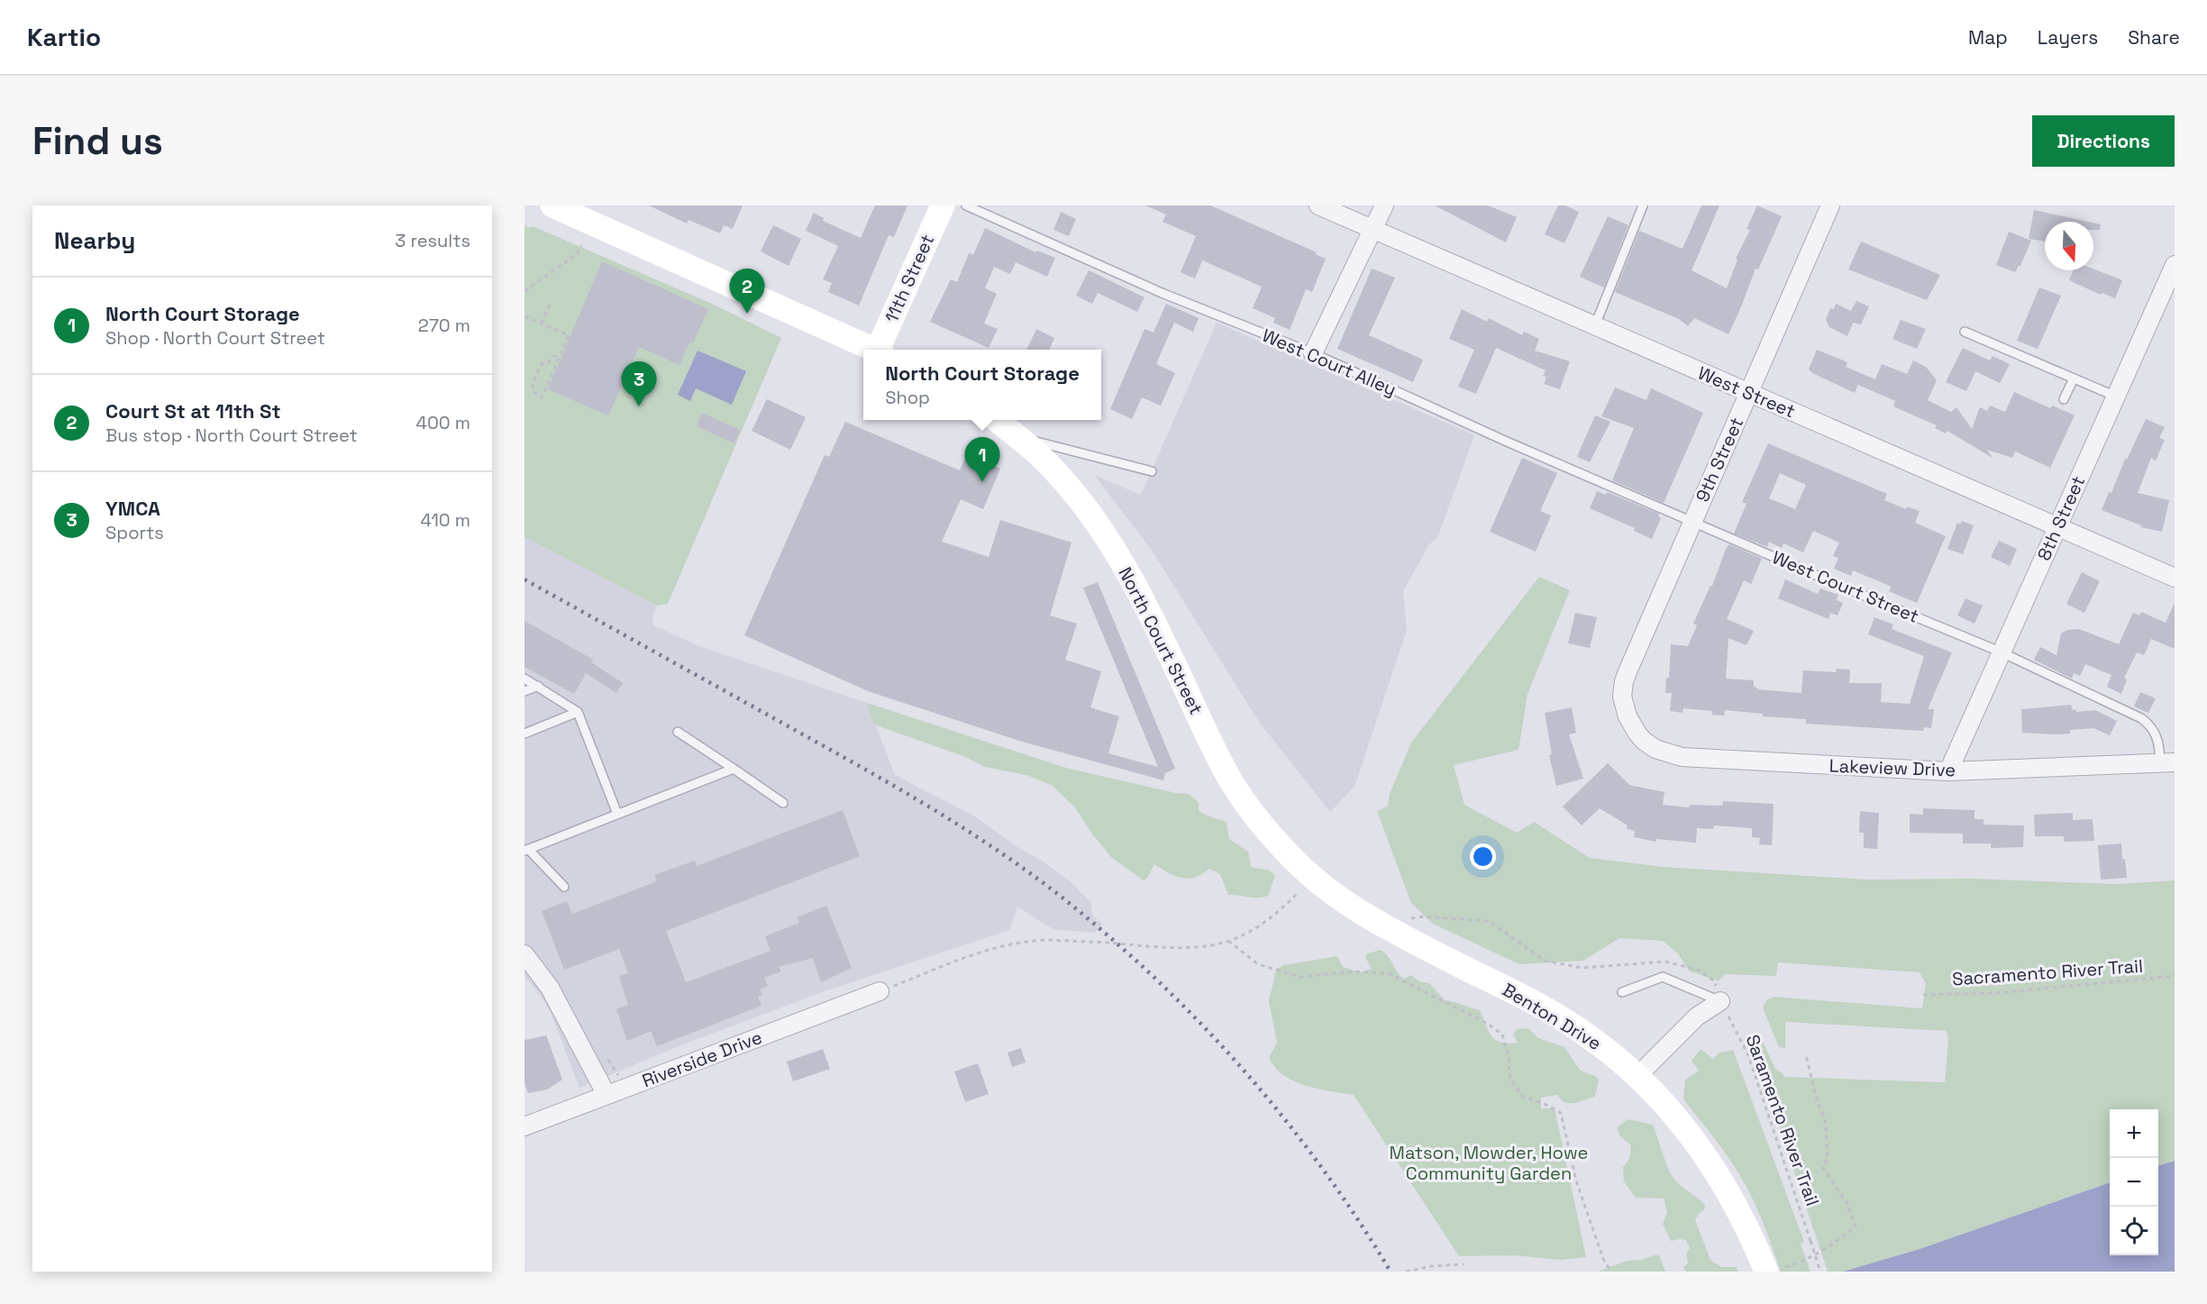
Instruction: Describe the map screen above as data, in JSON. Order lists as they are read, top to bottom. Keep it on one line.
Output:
{"streets":{"street":["11th Street","West Street","9th Street","8th Street","North Court Street","Lakeview Drive","Benton Drive","Riverside Drive"],"lane":["West Court Alley","West Court Street"],"path":["Sacramento River Trail","Saramento River Trail"]},"crossings":[["West Court Alley","9th Street"],["West Court Alley","West Court Street"],["West Street","9th Street"],["West Street","8th Street"],["9th Street","West Court Street"],["9th Street","Lakeview Drive"],["8th Street","West Court Street"],["8th Street","Lakeview Drive"],["West Court Street","Lakeview Drive"],["North Court Street","Benton Drive"]],"parks":["Matson, Mowder, Howe Community Garden"],"north":"bottom","page":{"header":"Kartio","nav":["Map","Layers","Share"],"buttons":"Directions","title":"Find us","heading":["Nearby","3 results"],"pins":["2","3","1"],"list":[{"mark":"1","name":"North Court Storage","note":"Shop · North Court Street","value":"270 m"},{"mark":"2","name":"Court St at 11th St","note":"Bus stop · North Court Street","value":"400 m"},{"mark":"3","name":"YMCA","note":"Sports","value":"410 m"}],"popup":["North Court Storage","Shop"],"map_buttons":["+","−"]}}
